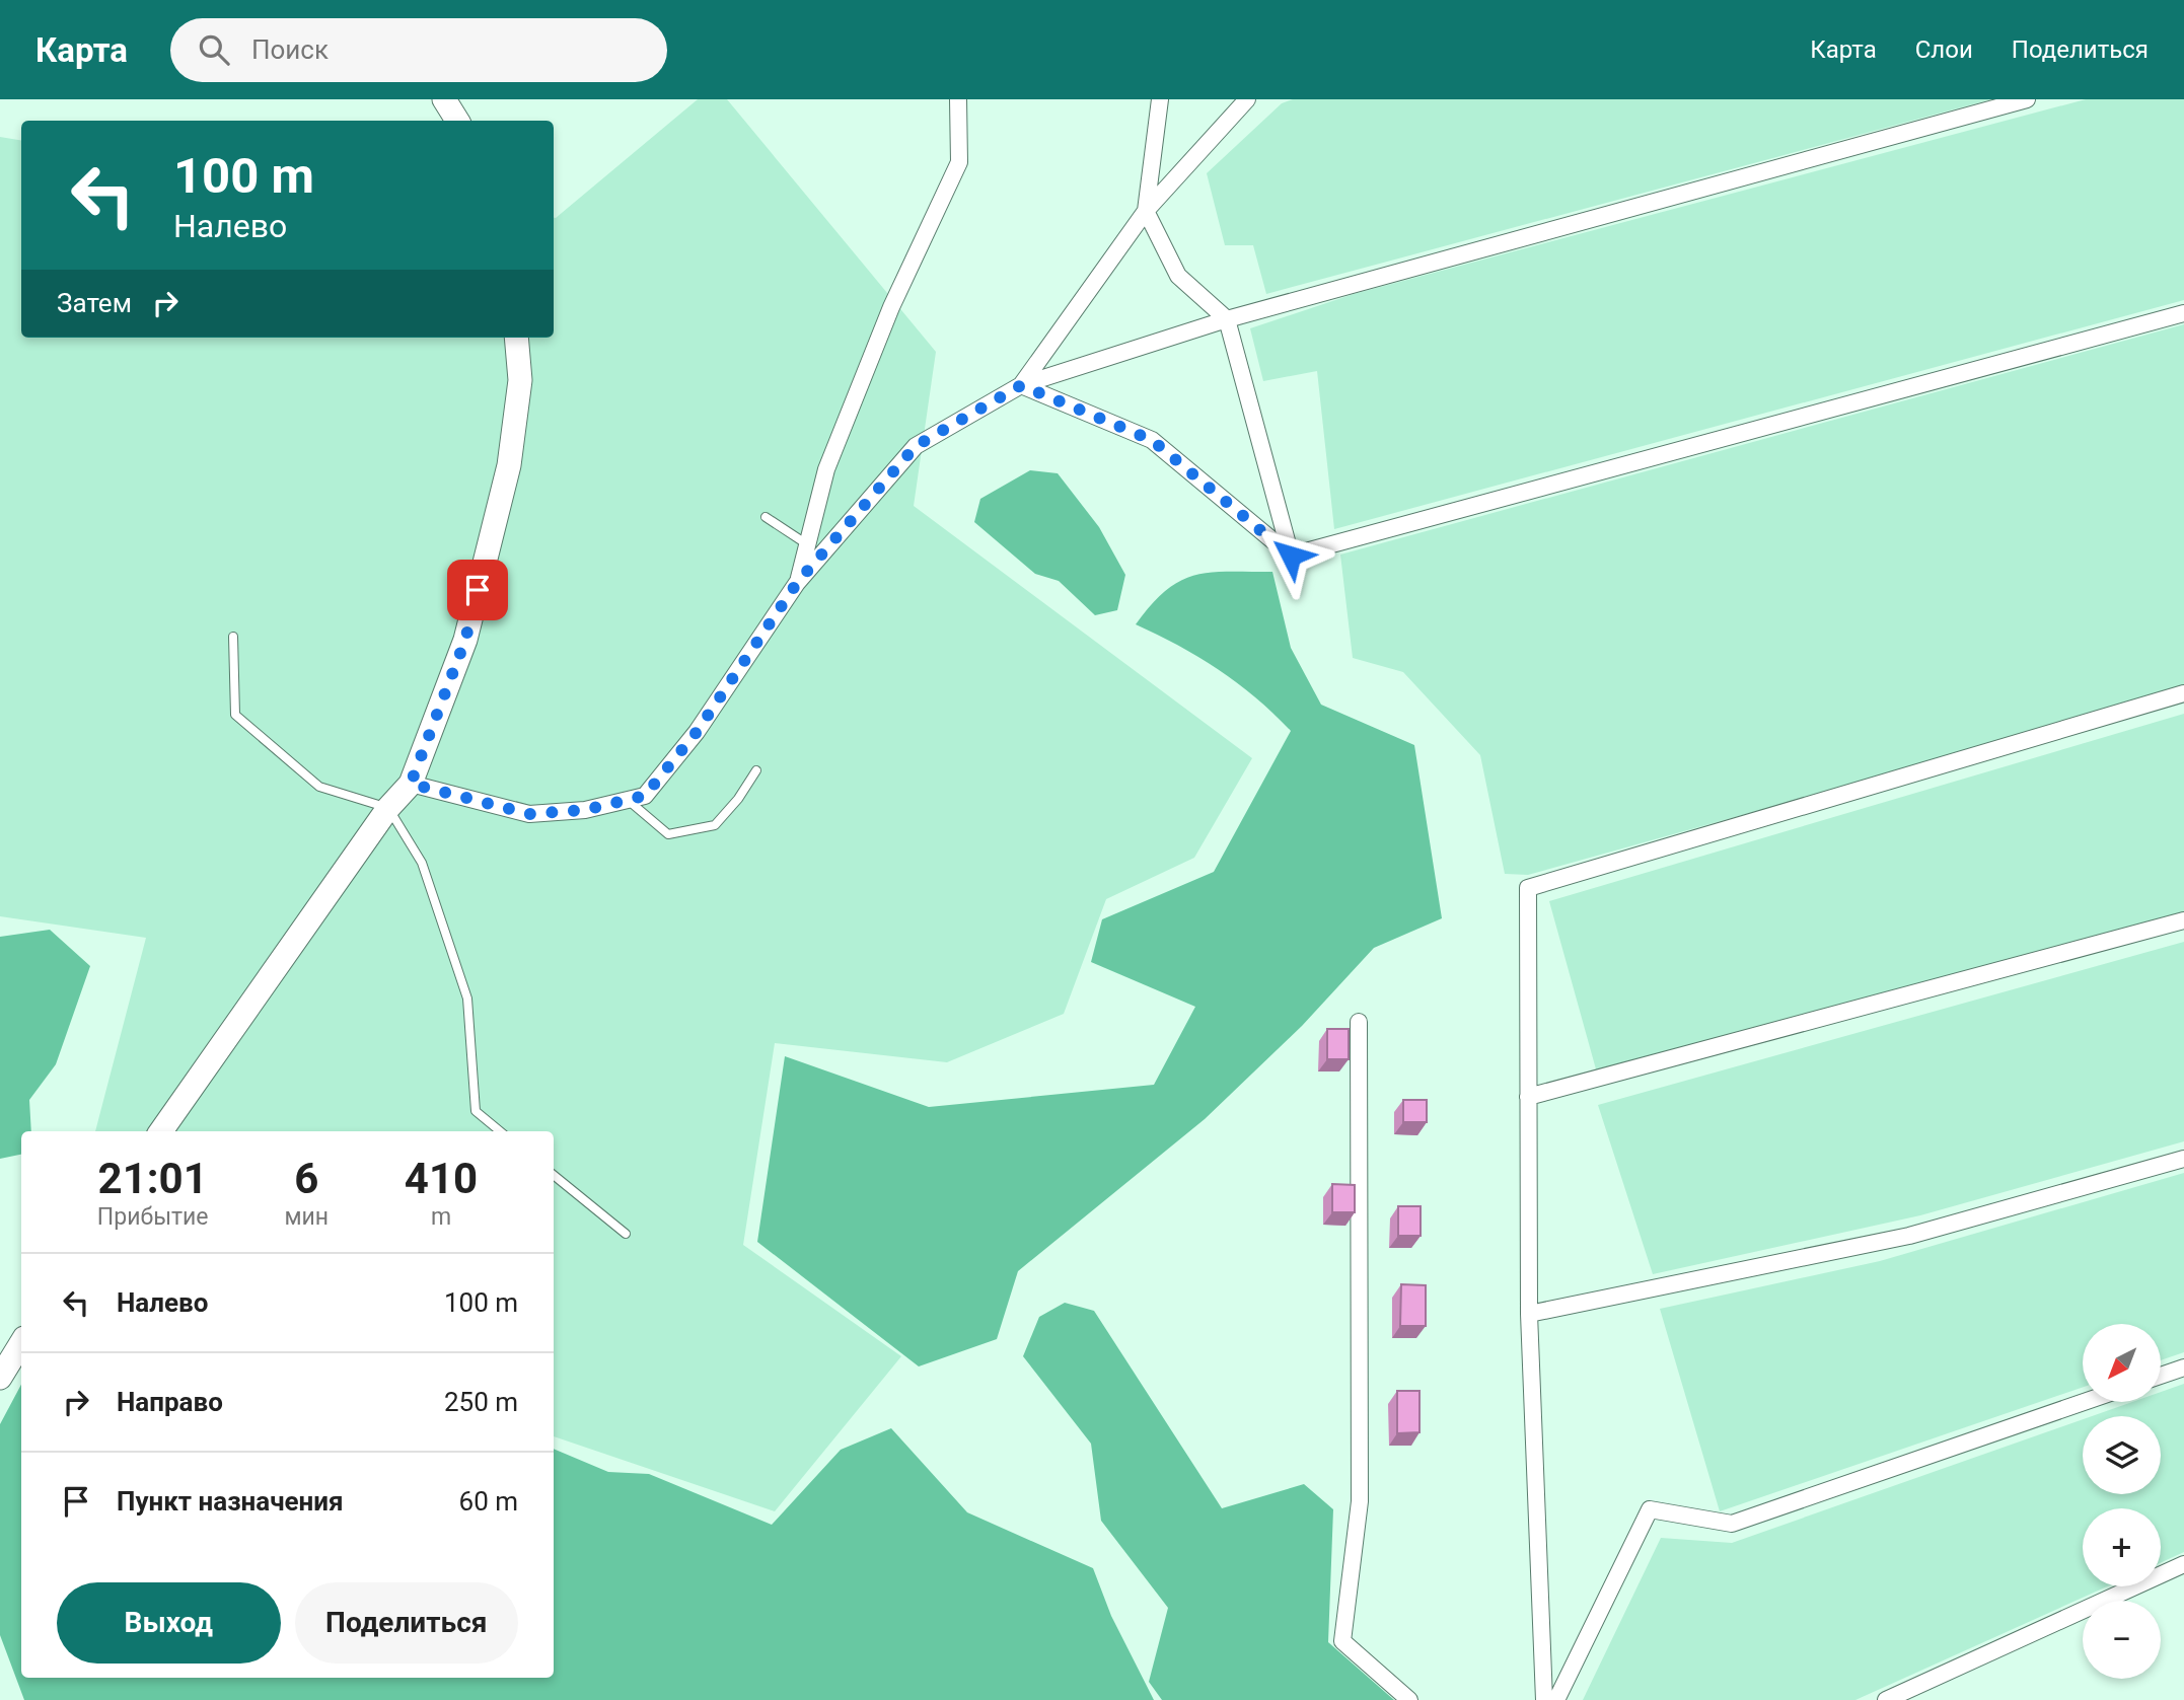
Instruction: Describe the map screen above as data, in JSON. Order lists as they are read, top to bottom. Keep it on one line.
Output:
{"north":"bottom left","page":{"header":"Карта","search":"Поиск","nav":["Карта","Слои","Поделиться"],"turn":["100 m","Налево"],"then":"Затем","eta":["21:01","Прибытие","6","мин","410","m"],"list":[{"name":"Налево","value":"100 m"},{"name":"Направо","value":"250 m"},{"name":"Пункт назначения","value":"60 m"}],"map_buttons":["+","−"],"buttons":["Выход","Поделиться"]}}
